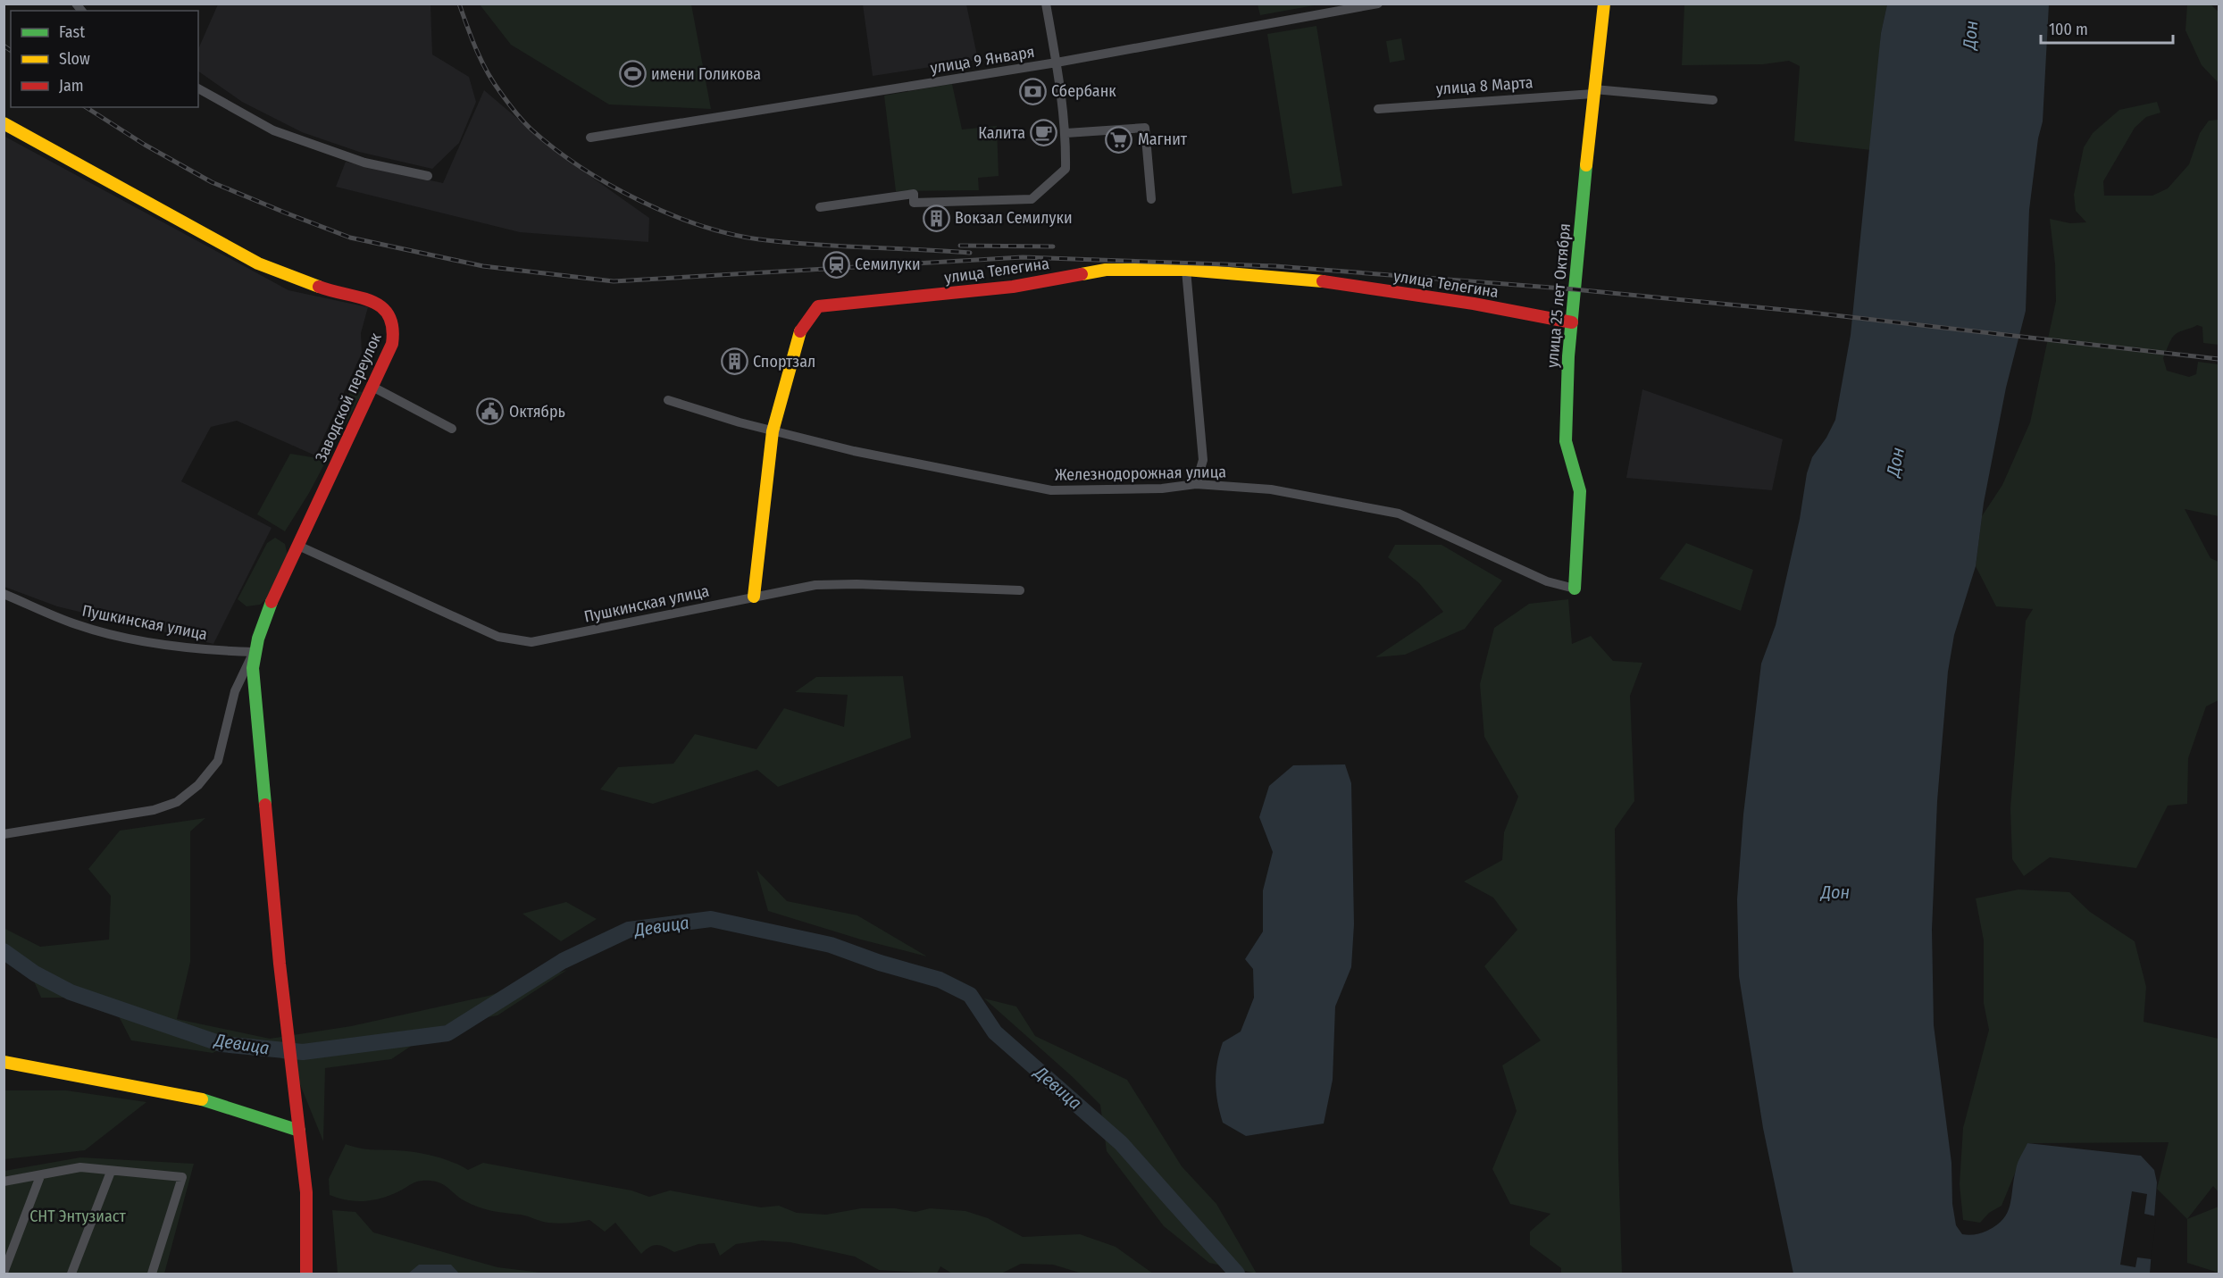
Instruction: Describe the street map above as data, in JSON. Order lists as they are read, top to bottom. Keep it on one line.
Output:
{"streets":{"street":["улица 9 Января","улица 8 Марта","улица Телегина","улица 25 лет Октября","Заводской переулок","Железнодорожная улица","Пушкинская улица"]},"crossings":[["улица 8 Марта","улица 25 лет Октября"],["улица Телегина","улица 25 лет Октября"],["улица Телегина","Железнодорожная улица"],["улица Телегина","Пушкинская улица"],["улица 25 лет Октября","Железнодорожная улица"],["Заводской переулок","Пушкинская улица"]],"water":["Дон","Девица"],"parks":["СНТ Энтузиаст"],"places":{"sports":["имени Голикова"],"bank":["Сбербанк"],"cafe":["Калита"],"supermarket":["Магнит"],"building":["Вокзал Семилуки","Спортзал"],"station":["Семилуки"],"public building":["Октябрь"]},"legend":["Fast","Slow","Jam"],"scale_bar":"100 m"}
